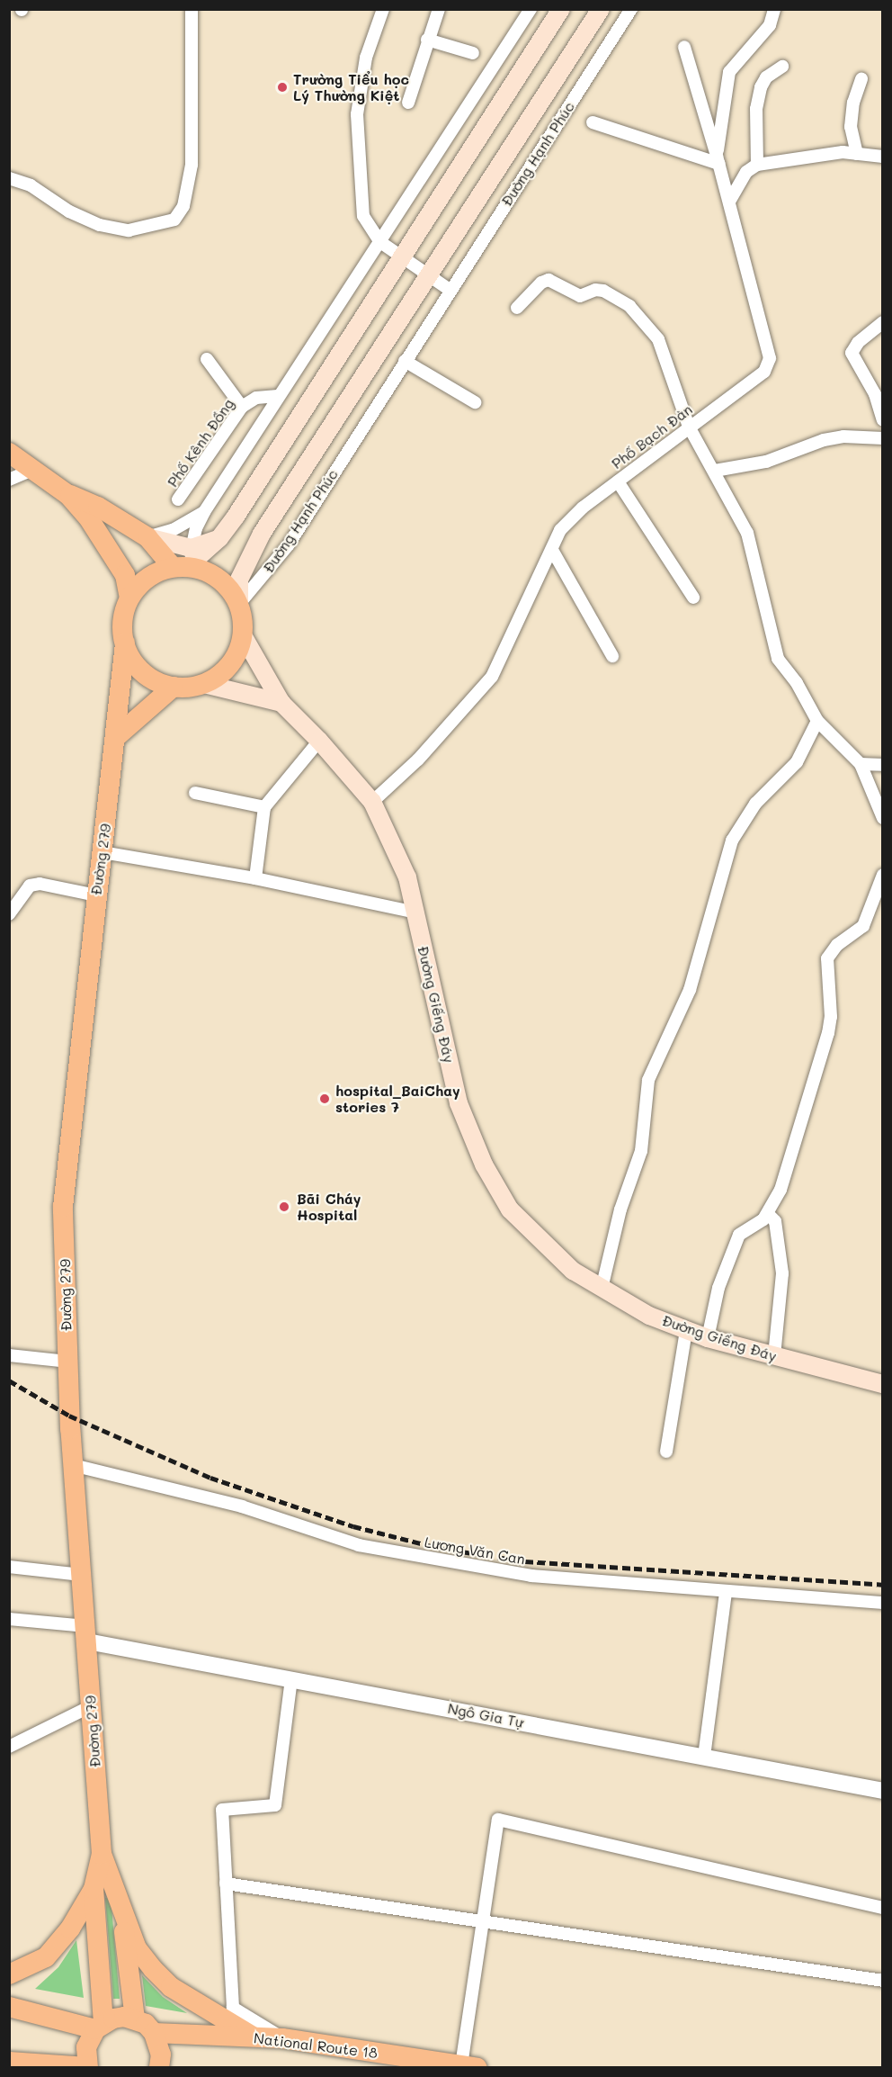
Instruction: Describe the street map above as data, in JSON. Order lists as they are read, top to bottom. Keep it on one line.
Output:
{"streets":{"main road":["Đường Hạnh Phúc","Đường 279","Đường Giếng Đáy","National Route 18"],"street":["Phố Bạch Đàn","Phố Kênh Đồng","Lương Văn Can","Ngô Gia Tự"]},"crossings":[["Đường Hạnh Phúc","Đường 279"],["Đường Hạnh Phúc","Đường Giếng Đáy"],["Phố Bạch Đàn","Đường Giếng Đáy"],["Đường 279","Đường Giếng Đáy"],["Đường 279","Lương Văn Can"],["Đường 279","Ngô Gia Tự"]],"places":["Trường Tiểu học Lý Thường Kiệt","hospital_BaiChay stories 7","Bãi Cháy Hospital"]}
